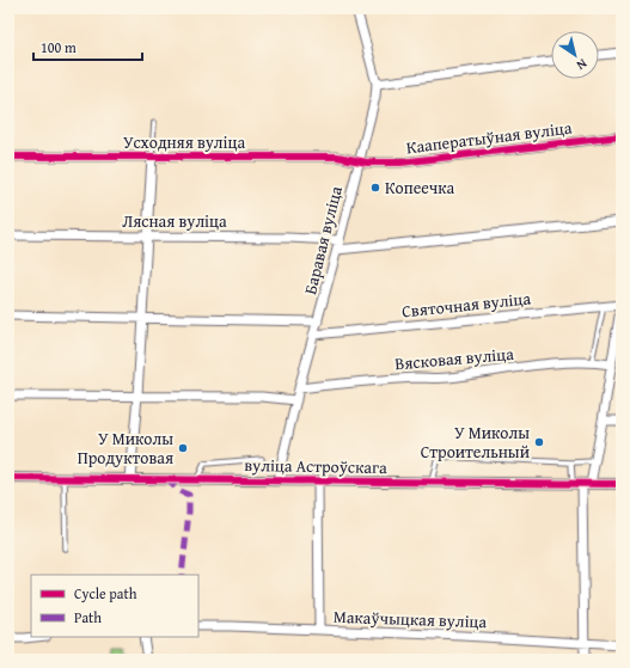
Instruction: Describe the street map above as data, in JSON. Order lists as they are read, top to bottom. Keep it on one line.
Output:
{"streets":{"street":["Кааператыўная вуліца","Усходняя вуліца","Лясная вуліца","Баравая вуліца","Святочная вуліца","Вясковая вуліца","вуліца Астроўскага","Макаўчыцкая вуліца"]},"crossings":[["Кааператыўная вуліца","Усходняя вуліца"],["Кааператыўная вуліца","Баравая вуліца"],["Усходняя вуліца","Баравая вуліца"],["Лясная вуліца","Баравая вуліца"],["Баравая вуліца","Святочная вуліца"],["Баравая вуліца","Вясковая вуліца"],["Баравая вуліца","вуліца Астроўскага"]],"places":["Копеечка","У Миколы Строительный","У Миколы Продуктовая"],"legend":["Cycle path","Path"],"scale_bar":"100 m","north":"bottom right"}
